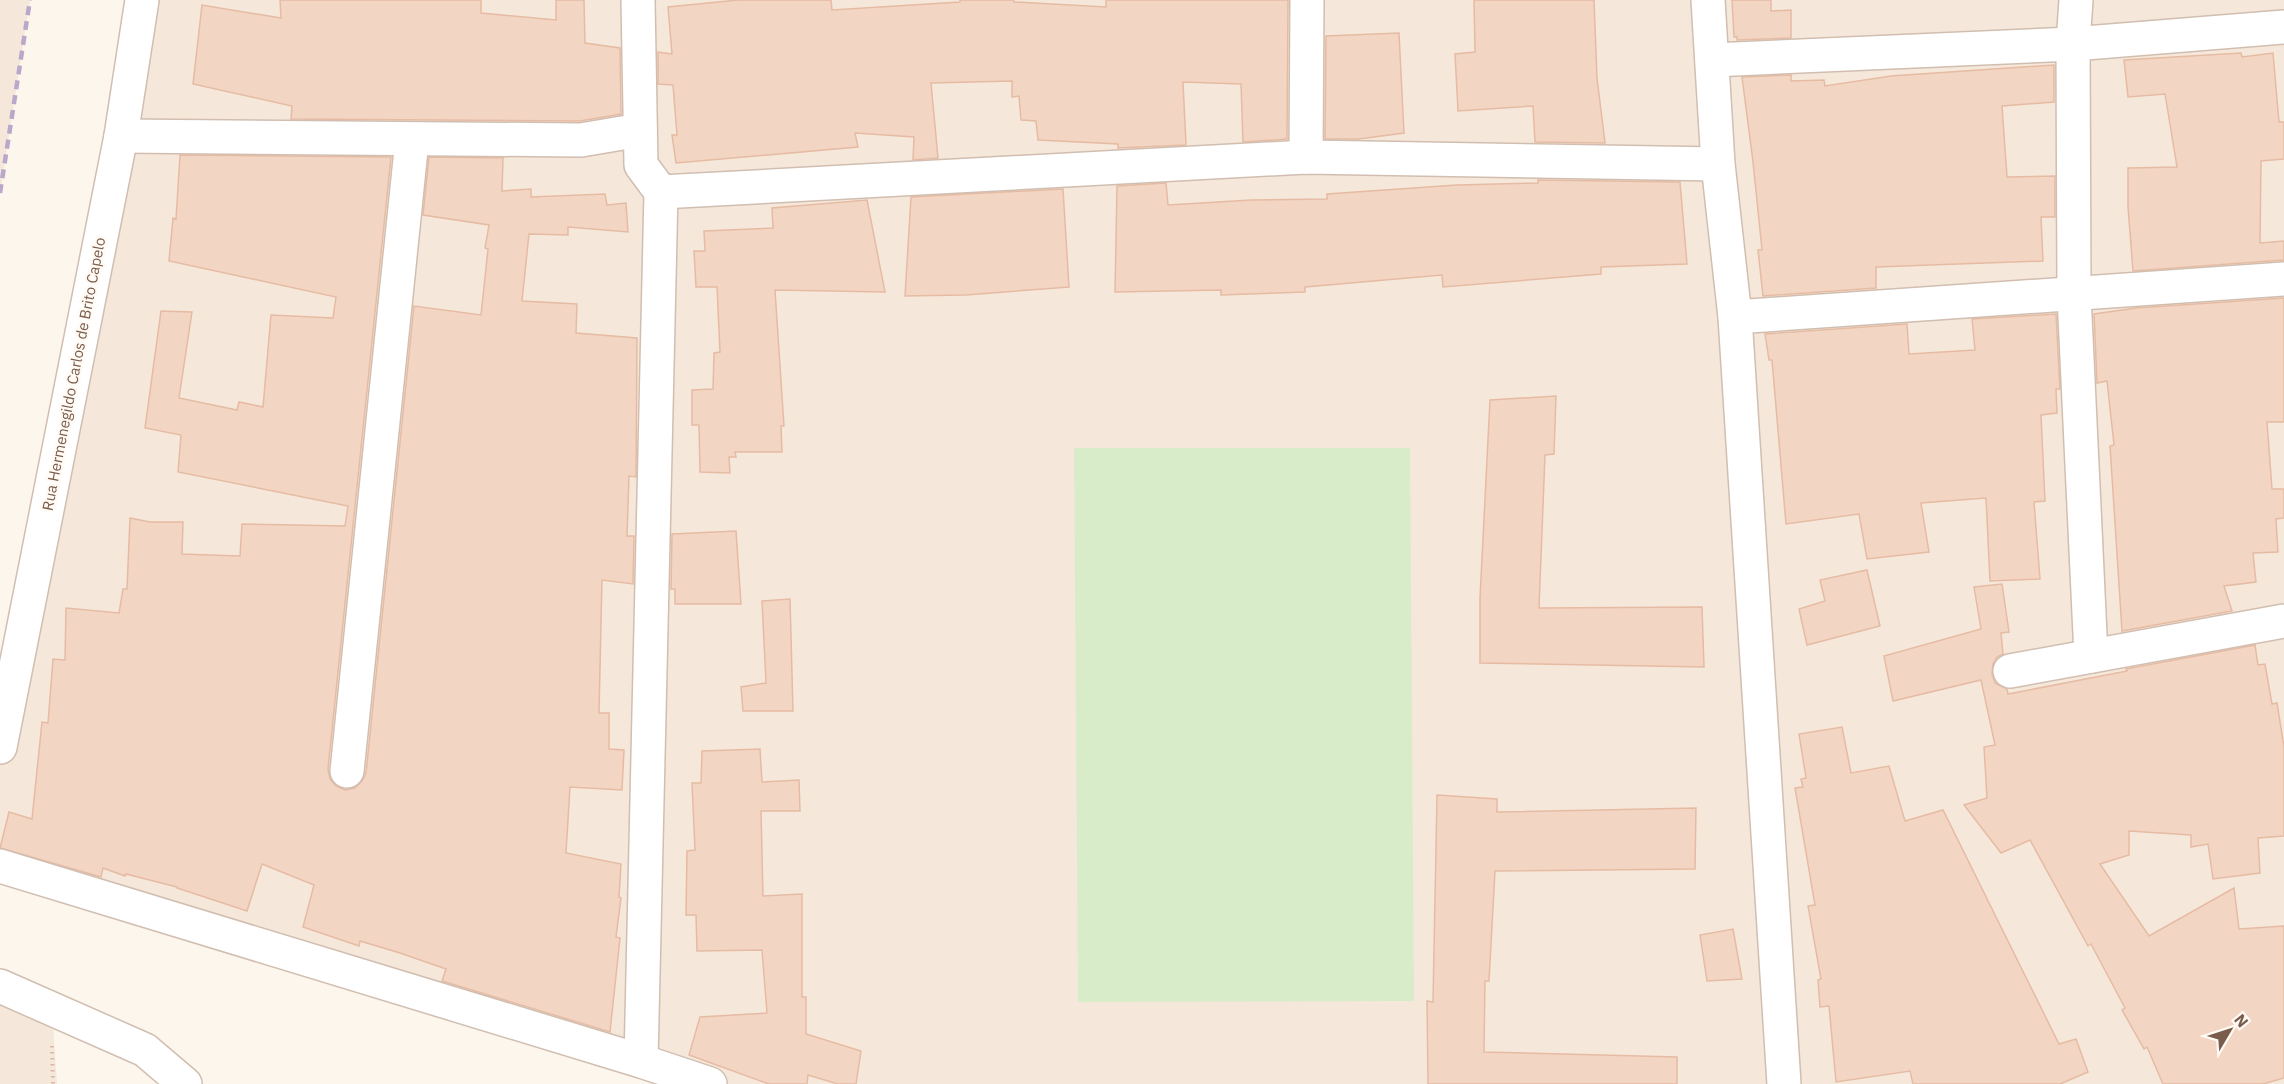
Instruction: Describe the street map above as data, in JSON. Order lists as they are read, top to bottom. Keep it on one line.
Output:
{"streets":{"street":["Rua Hermenegildo Carlos de Brito Capelo"]},"north":"top right"}
